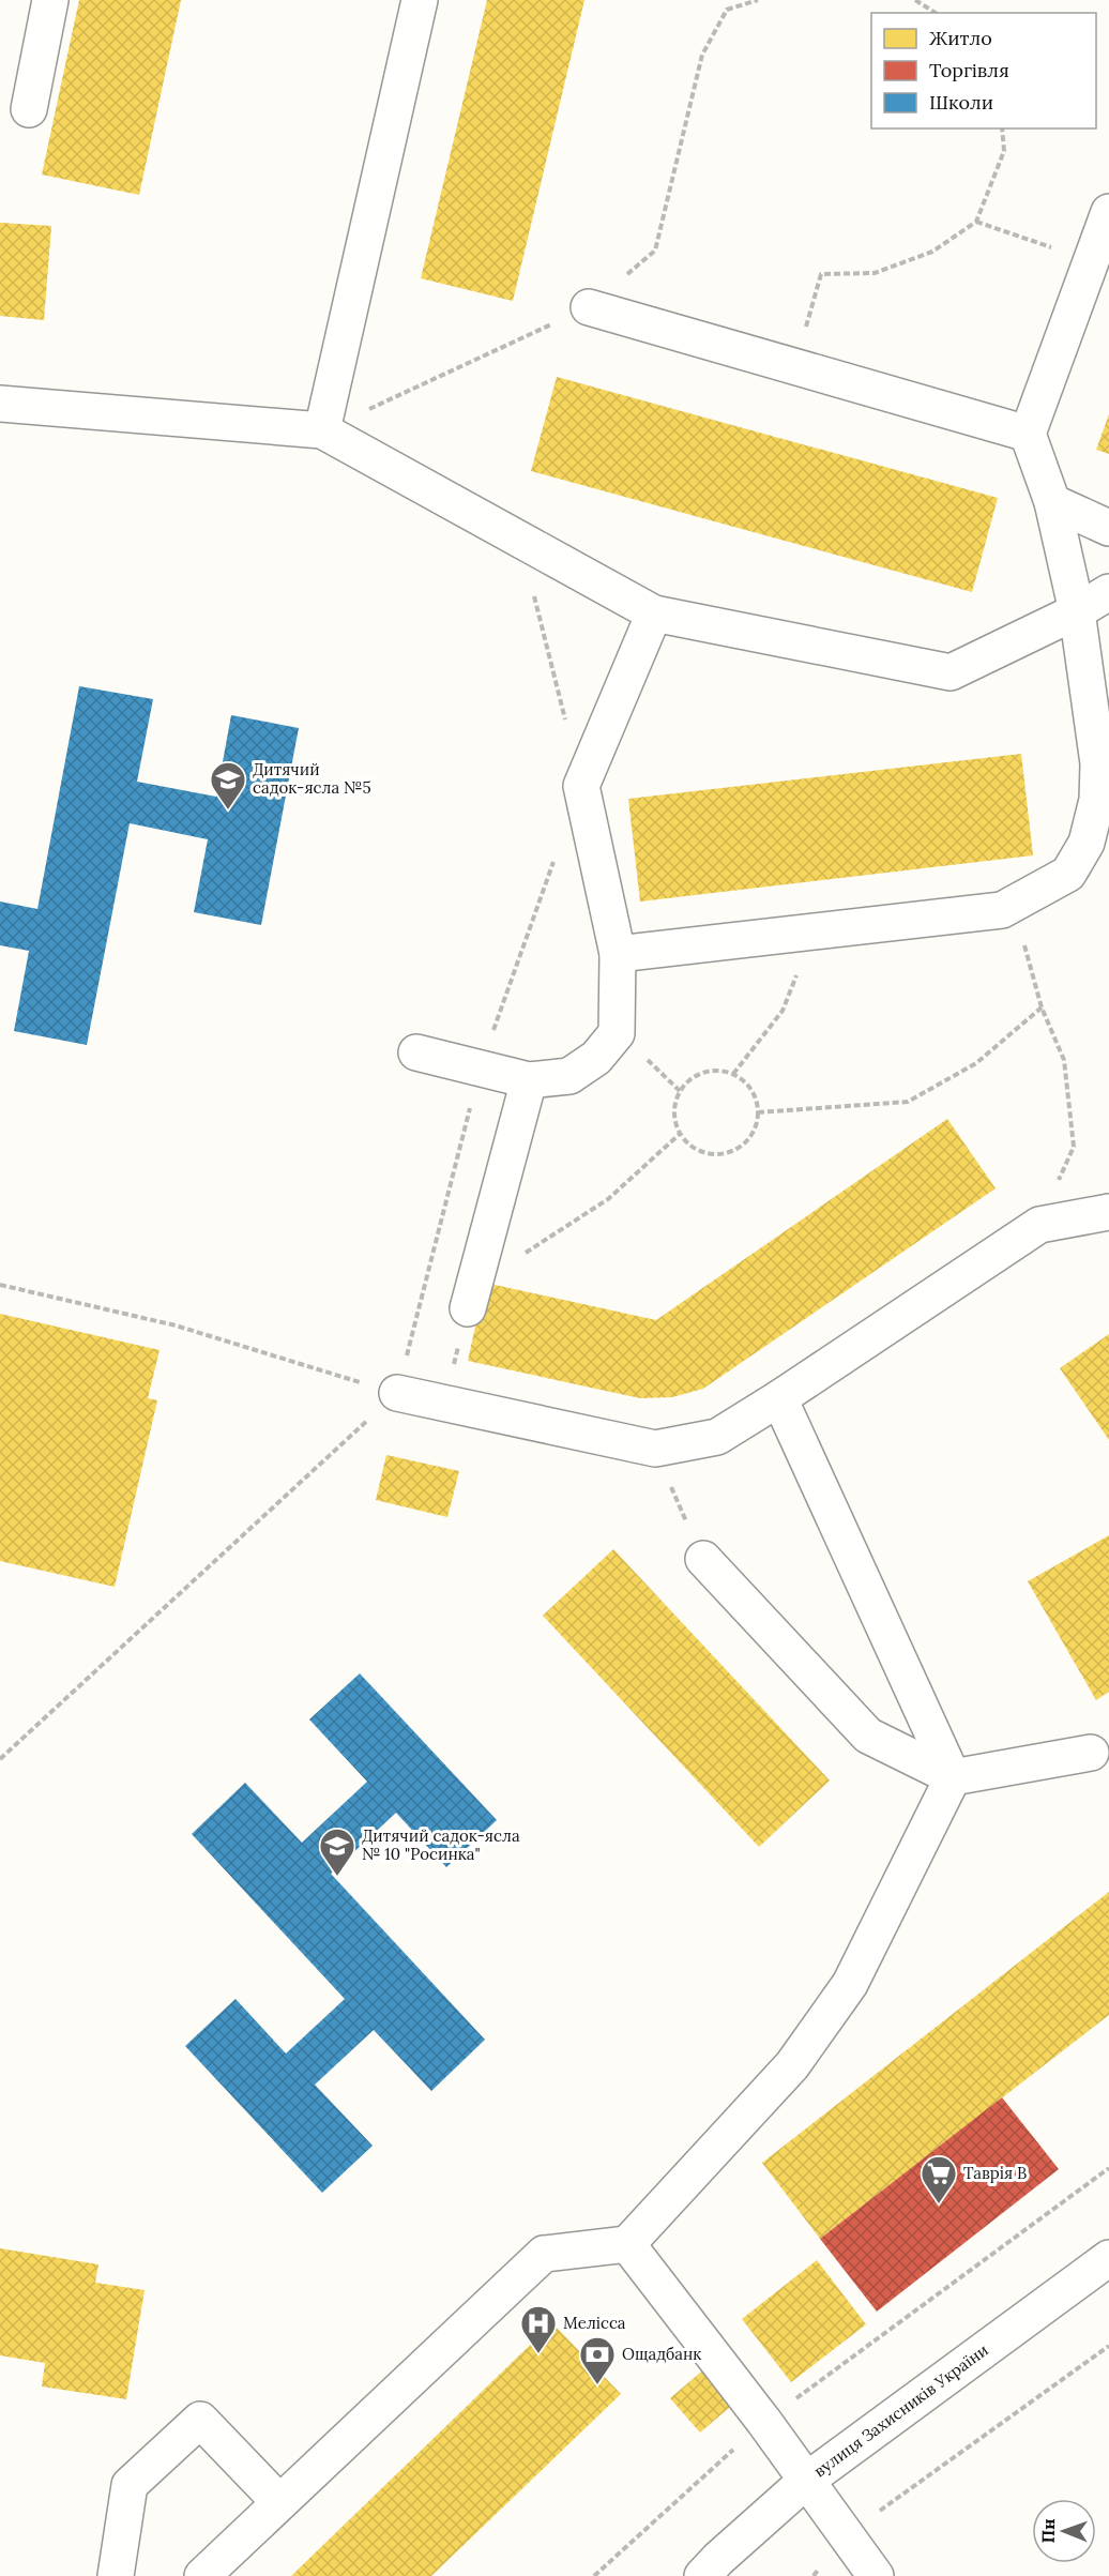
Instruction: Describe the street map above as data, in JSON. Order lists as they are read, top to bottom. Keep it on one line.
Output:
{"streets":{"street":["вулиця Захисників України"]},"places":{"school or university":["Дитячий садок-ясла №5","Дитячий садок-ясла № 10 \"Росинка\""],"supermarket":["Таврія В"],"hospital":["Мелісса"],"bank":["Ощадбанк"]},"legend":["Житло","Торгівля","Школи"],"north":"left"}
